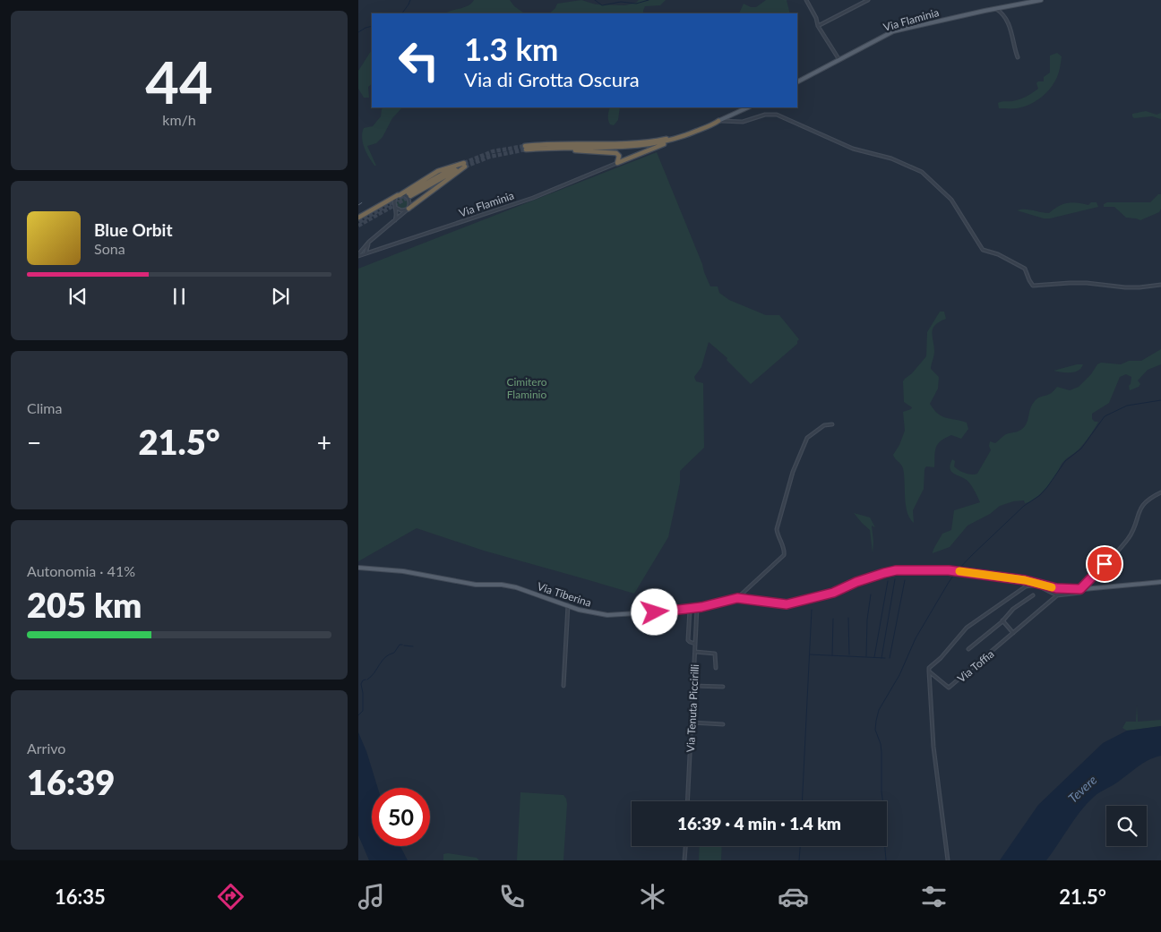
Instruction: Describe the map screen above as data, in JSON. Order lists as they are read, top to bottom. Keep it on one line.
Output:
{"streets":{"main road":["Via Flaminia","Via Tiberina"],"street":["Via Toffia","Via Tenuta Piccirilli"]},"crossings":[["Via Tiberina","Via Tenuta Piccirilli"]],"water":["Tevere"],"parks":["Cimitero Flaminio"],"page":{"tile":[["44","km/h"],"Clima",["Autonomia · 41%","205 km"],["Arrivo","16:39"]],"turn":["1.3 km","Via di Grotta Oscura"],"song":["Blue Orbit","Sona"],"heat":["−","21.5°","+"],"limit":"50","trip":"16:39 · 4 min · 1.4 km","tabs":["16:35","21.5°"]}}
